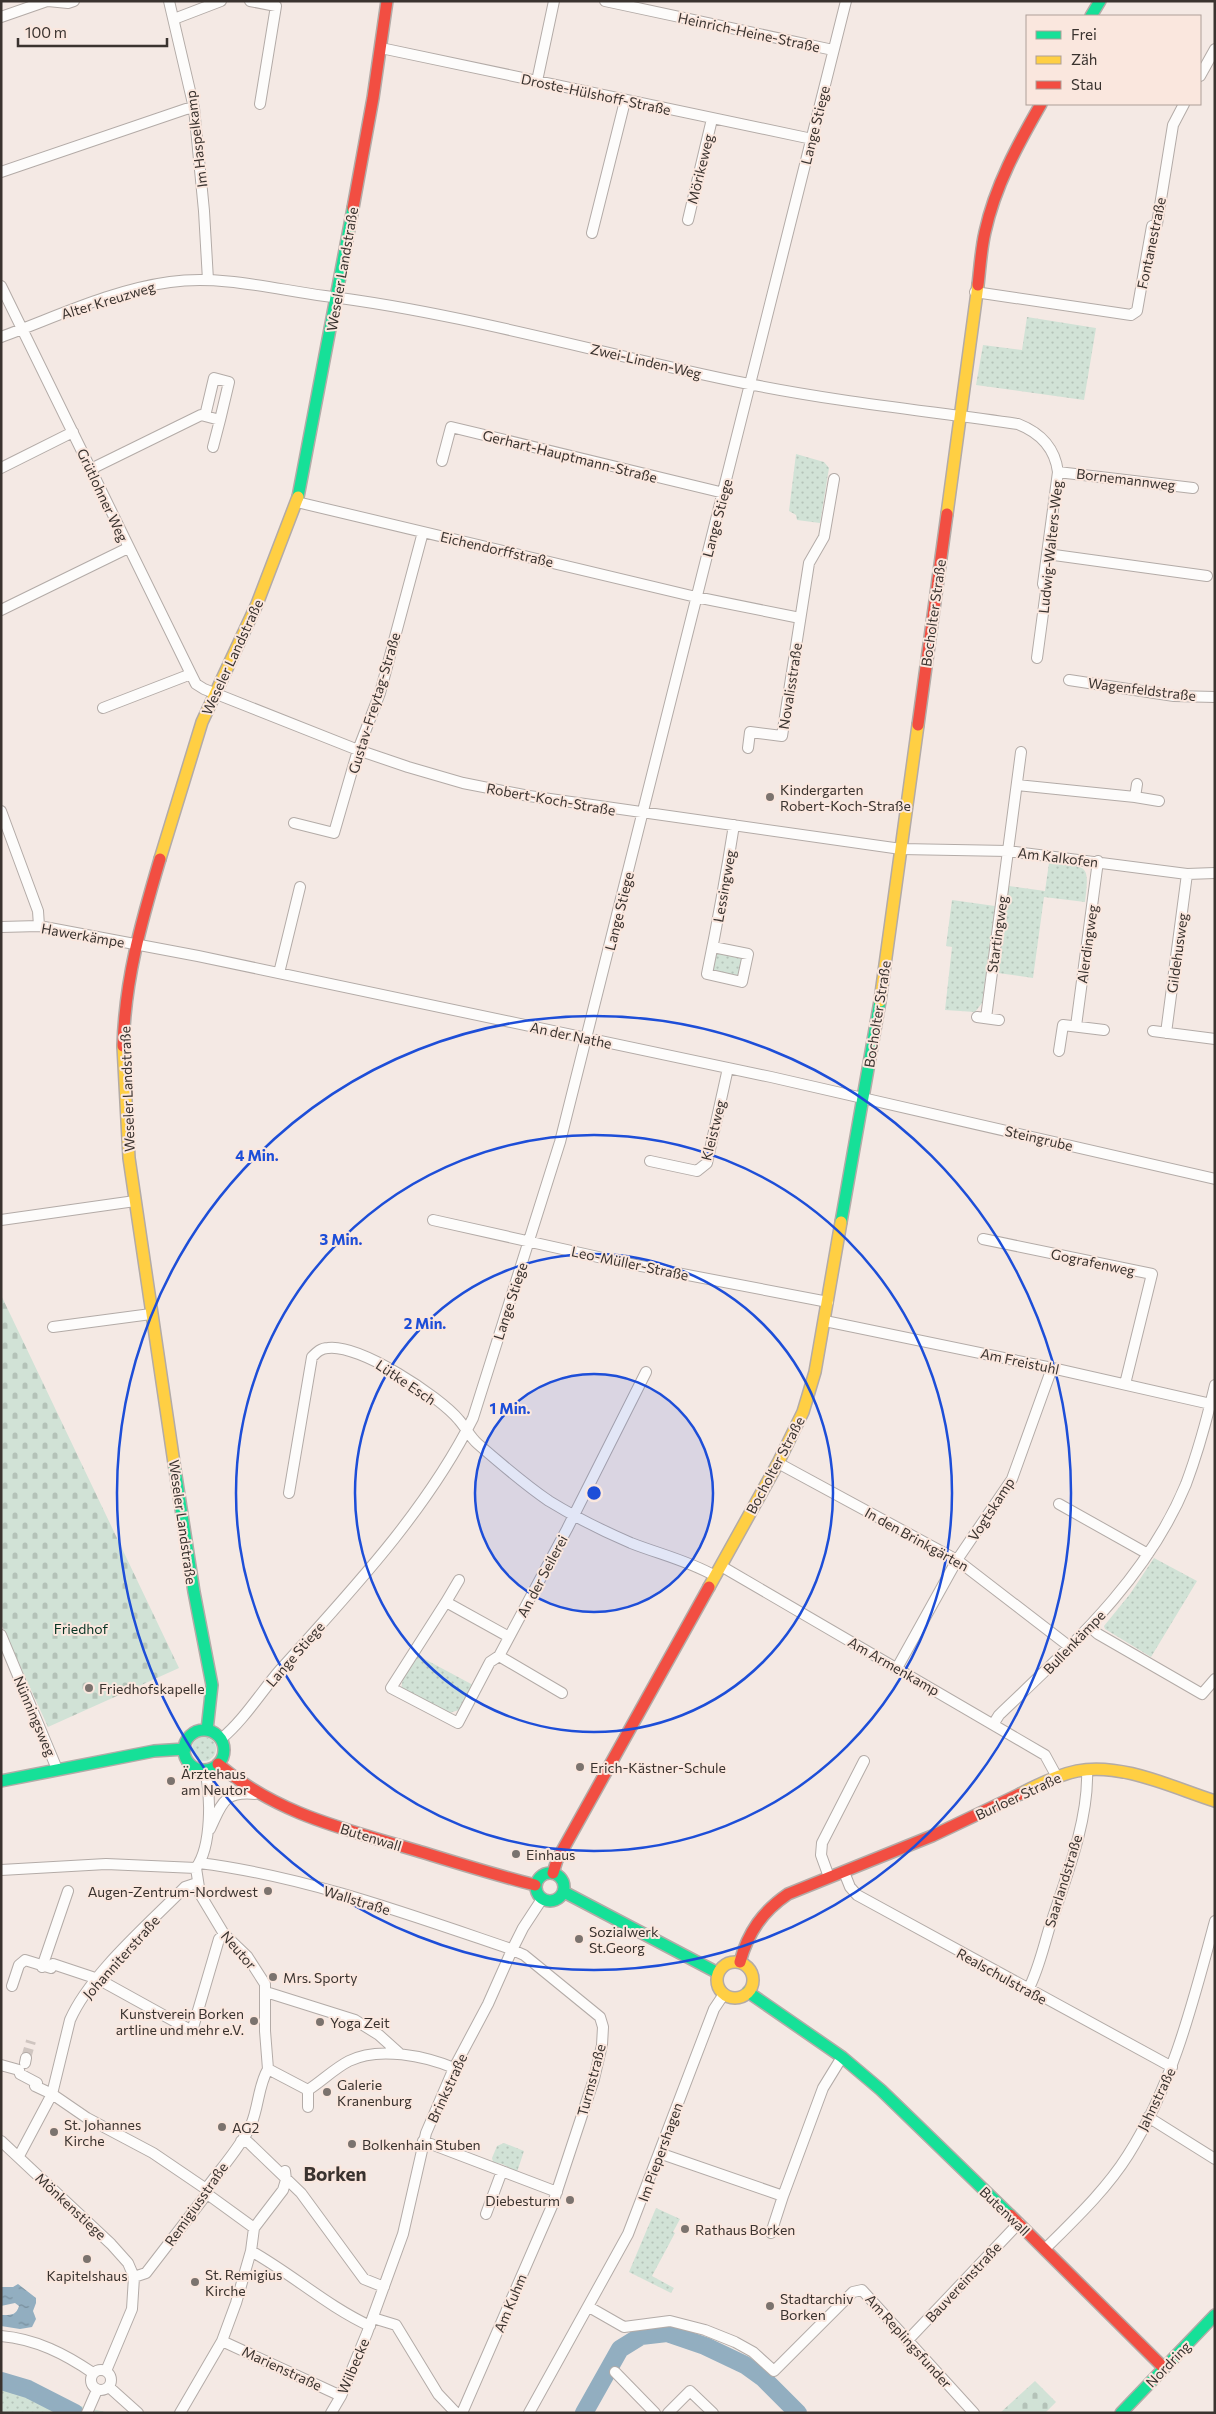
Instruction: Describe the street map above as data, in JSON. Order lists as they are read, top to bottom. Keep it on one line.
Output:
{"streets":{"street":["Heinrich-Heine-Straße","Droste-Hülshoff-Straße","Lange Stiege","Im Haspelkamp","Mörikeweg","Fontanestraße","Weseler Landstraße","Alter Kreuzweg","Zwei-Linden-Weg","Gerhart-Hauptmann-Straße","Bornemannweg","Grütlohner Weg","Ludwig-Walters-Weg","Eichendorffstraße","Bocholter Straße","Novalisstraße","Wagenfeldstraße","Gustav-Freytag-Straße","Robert-Koch-Straße","Am Kalkofen","Lessingweg","Startingweg","Hawerkämpe","Alerdingweg","Gildehusweg","An der Nathe","Kleistweg","Steingrube","Gografenweg","Leo-Müller-Straße","Am Freistuhl","Lütke Esch","Vogtskamp","In den Brinkgärten","An der Seilerei","Bullenkämpe","Am Armenkamp","Nünningsweg","Burloer Straße","Butenwall","Saarlandstraße","Wallstraße","Neutor","Johanniterstraße","Realschulstraße","Turmstraße","Brinkstraße","Jahnstraße","Im Piepershagen","Remigiusstraße","Mönkenstiege","Bauvereinstraße","Am Kuhm","Am Replingsfunder","Nordring","Wilbecke","Marienstraße"]},"crossings":[["Heinrich-Heine-Straße","Lange Stiege"],["Droste-Hülshoff-Straße","Lange Stiege"],["Droste-Hülshoff-Straße","Mörikeweg"],["Droste-Hülshoff-Straße","Weseler Landstraße"],["Lange Stiege","Weseler Landstraße"],["Lange Stiege","Zwei-Linden-Weg"],["Lange Stiege","Gerhart-Hauptmann-Straße"],["Lange Stiege","Eichendorffstraße"],["Lange Stiege","Robert-Koch-Straße"],["Lange Stiege","An der Nathe"],["Lange Stiege","Leo-Müller-Straße"],["Lange Stiege","Lütke Esch"],["Lange Stiege","Butenwall"],["Lange Stiege","Neutor"],["Im Haspelkamp","Alter Kreuzweg"],["Fontanestraße","Bocholter Straße"],["Weseler Landstraße","Alter Kreuzweg"],["Weseler Landstraße","Zwei-Linden-Weg"],["Weseler Landstraße","Grütlohner Weg"],["Weseler Landstraße","Eichendorffstraße"],["Weseler Landstraße","Robert-Koch-Straße"],["Weseler Landstraße","Hawerkämpe"],["Weseler Landstraße","An der Nathe"],["Weseler Landstraße","Butenwall"],["Weseler Landstraße","Neutor"],["Alter Kreuzweg","Zwei-Linden-Weg"],["Alter Kreuzweg","Grütlohner Weg"],["Zwei-Linden-Weg","Ludwig-Walters-Weg"],["Zwei-Linden-Weg","Bocholter Straße"],["Bornemannweg","Ludwig-Walters-Weg"],["Grütlohner Weg","Robert-Koch-Straße"],["Ludwig-Walters-Weg","Bocholter Straße"],["Eichendorffstraße","Gustav-Freytag-Straße"],["Bocholter Straße","Robert-Koch-Straße"],["Bocholter Straße","Am Kalkofen"],["Bocholter Straße","An der Nathe"],["Bocholter Straße","Steingrube"],["Bocholter Straße","Leo-Müller-Straße"],["Bocholter Straße","Am Freistuhl"],["Bocholter Straße","Lütke Esch"],["Bocholter Straße","In den Brinkgärten"],["Bocholter Straße","Am Armenkamp"],["Bocholter Straße","Butenwall"],["Bocholter Straße","Brinkstraße"],["Gustav-Freytag-Straße","Robert-Koch-Straße"],["Robert-Koch-Straße","Am Kalkofen"],["Robert-Koch-Straße","Lessingweg"],["Am Kalkofen","Startingweg"],["Am Kalkofen","Alerdingweg"],["Am Kalkofen","Gildehusweg"],["Hawerkämpe","An der Nathe"],["An der Nathe","Kleistweg"],["An der Nathe","Steingrube"],["Gografenweg","Am Freistuhl"],["Am Freistuhl","Vogtskamp"],["Am Freistuhl","Bullenkämpe"],["Lütke Esch","An der Seilerei"],["Lütke Esch","Am Armenkamp"],["Vogtskamp","In den Brinkgärten"],["Vogtskamp","Am Armenkamp"],["In den Brinkgärten","Bullenkämpe"],["Bullenkämpe","Am Armenkamp"],["Am Armenkamp","Burloer Straße"],["Burloer Straße","Butenwall"],["Burloer Straße","Saarlandstraße"],["Burloer Straße","Realschulstraße"],["Burloer Straße","Im Piepershagen"],["Butenwall","Neutor"],["Butenwall","Brinkstraße"],["Butenwall","Jahnstraße"],["Butenwall","Im Piepershagen"],["Butenwall","Bauvereinstraße"],["Butenwall","Nordring"],["Saarlandstraße","Realschulstraße"],["Wallstraße","Neutor"],["Wallstraße","Turmstraße"],["Wallstraße","Brinkstraße"],["Neutor","Johanniterstraße"],["Neutor","Remigiusstraße"],["Johanniterstraße","Mönkenstiege"],["Realschulstraße","Jahnstraße"],["Turmstraße","Brinkstraße"],["Turmstraße","Am Kuhm"],["Brinkstraße","Wilbecke"],["Im Piepershagen","Am Replingsfunder"],["Remigiusstraße","Mönkenstiege"],["Bauvereinstraße","Am Replingsfunder"],["Wilbecke","Marienstraße"]],"districts":["Borken"],"parks":["Friedhof"],"places":["Kindergarten Robert-Koch-Straße","Friedhofskapelle","Erich-Kästner-Schule","Ärztehaus am Neutor","Einhaus","Augen-Zentrum-Nordwest","Sozialwerk St.Georg","Mrs. Sporty","Kunstverein Borken artline und mehr e.V.","Yoga Zeit","Galerie Kranenburg","AG2","St. Johannes Kirche","Bolkenhain Stuben","Diebesturm","Rathaus Borken","Kapitelshaus","St. Remigius Kirche","Stadtarchiv Borken"],"legend":["Frei","Zäh","Stau"],"scale_bar":"100 m","rings":["4 Min.","3 Min.","2 Min.","1 Min."]}
